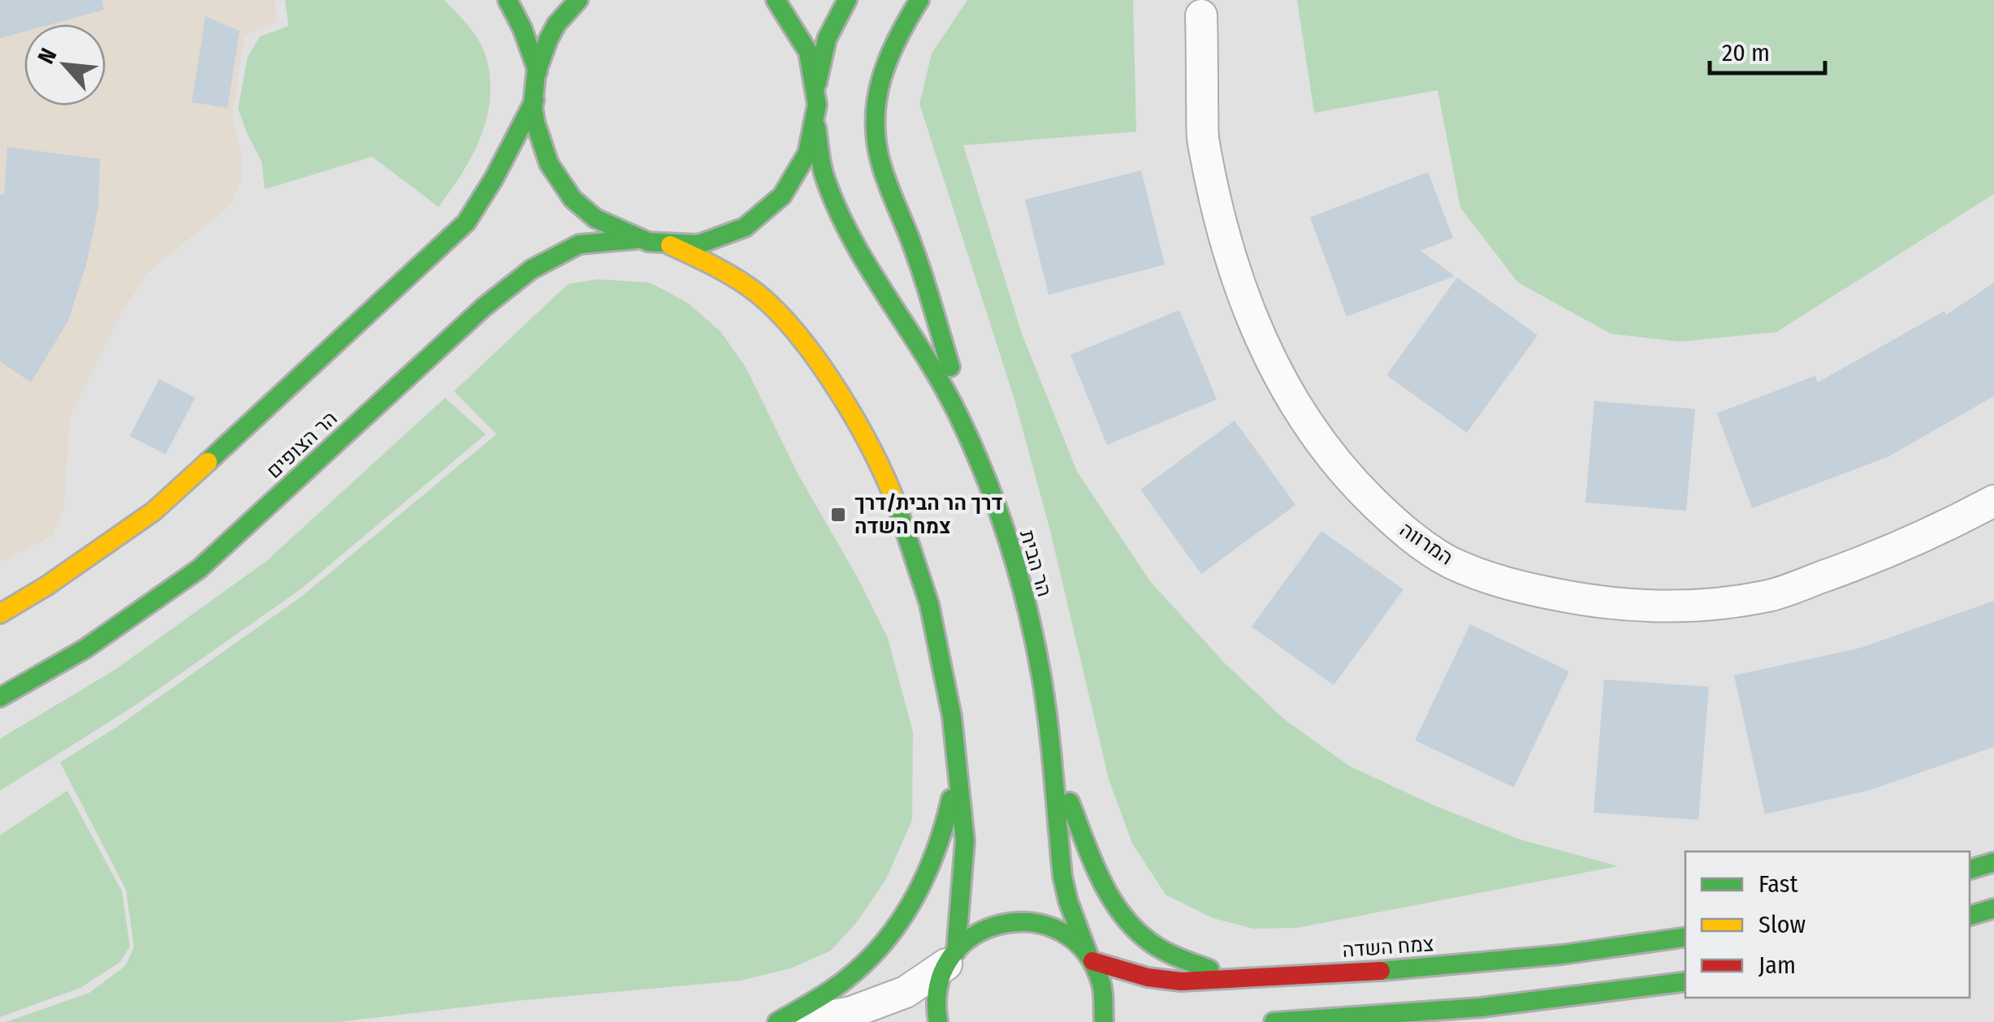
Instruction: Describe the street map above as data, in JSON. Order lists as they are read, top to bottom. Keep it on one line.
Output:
{"streets":{"main road":["הר הצופים","הר הבית","צמח השדה"],"street":["המרווה"]},"crossings":[["הר הבית","צמח השדה"]],"places":{"transit":["דרך הר הבית/דרך צמח השדה"]},"legend":["Fast","Slow","Jam"],"scale_bar":"20 m","north":"top left"}
